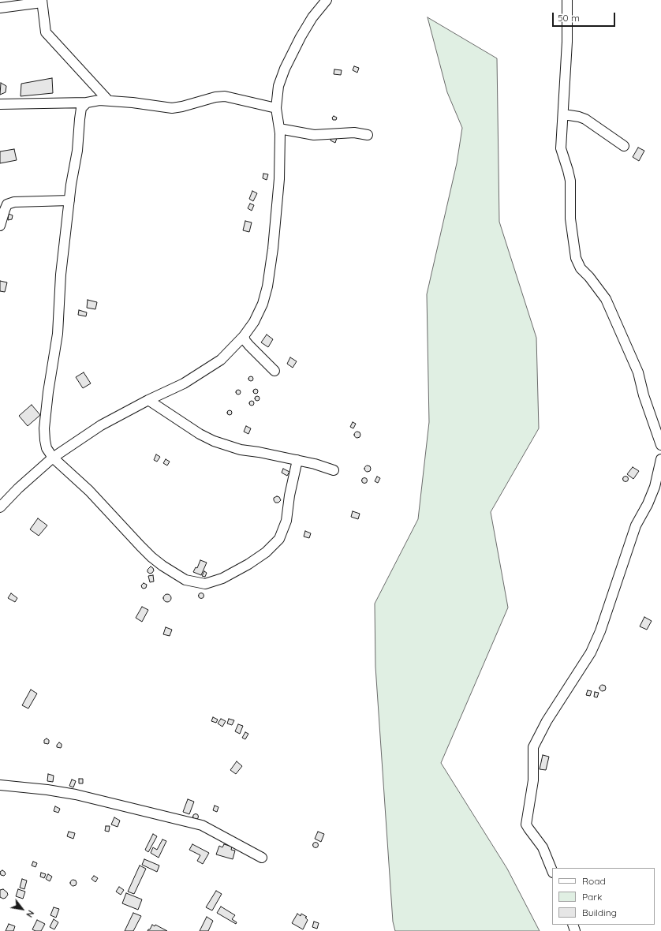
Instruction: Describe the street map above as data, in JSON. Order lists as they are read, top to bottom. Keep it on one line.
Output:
{"legend":["Road","Park","Building"],"scale_bar":"50 m","north":"bottom right"}
